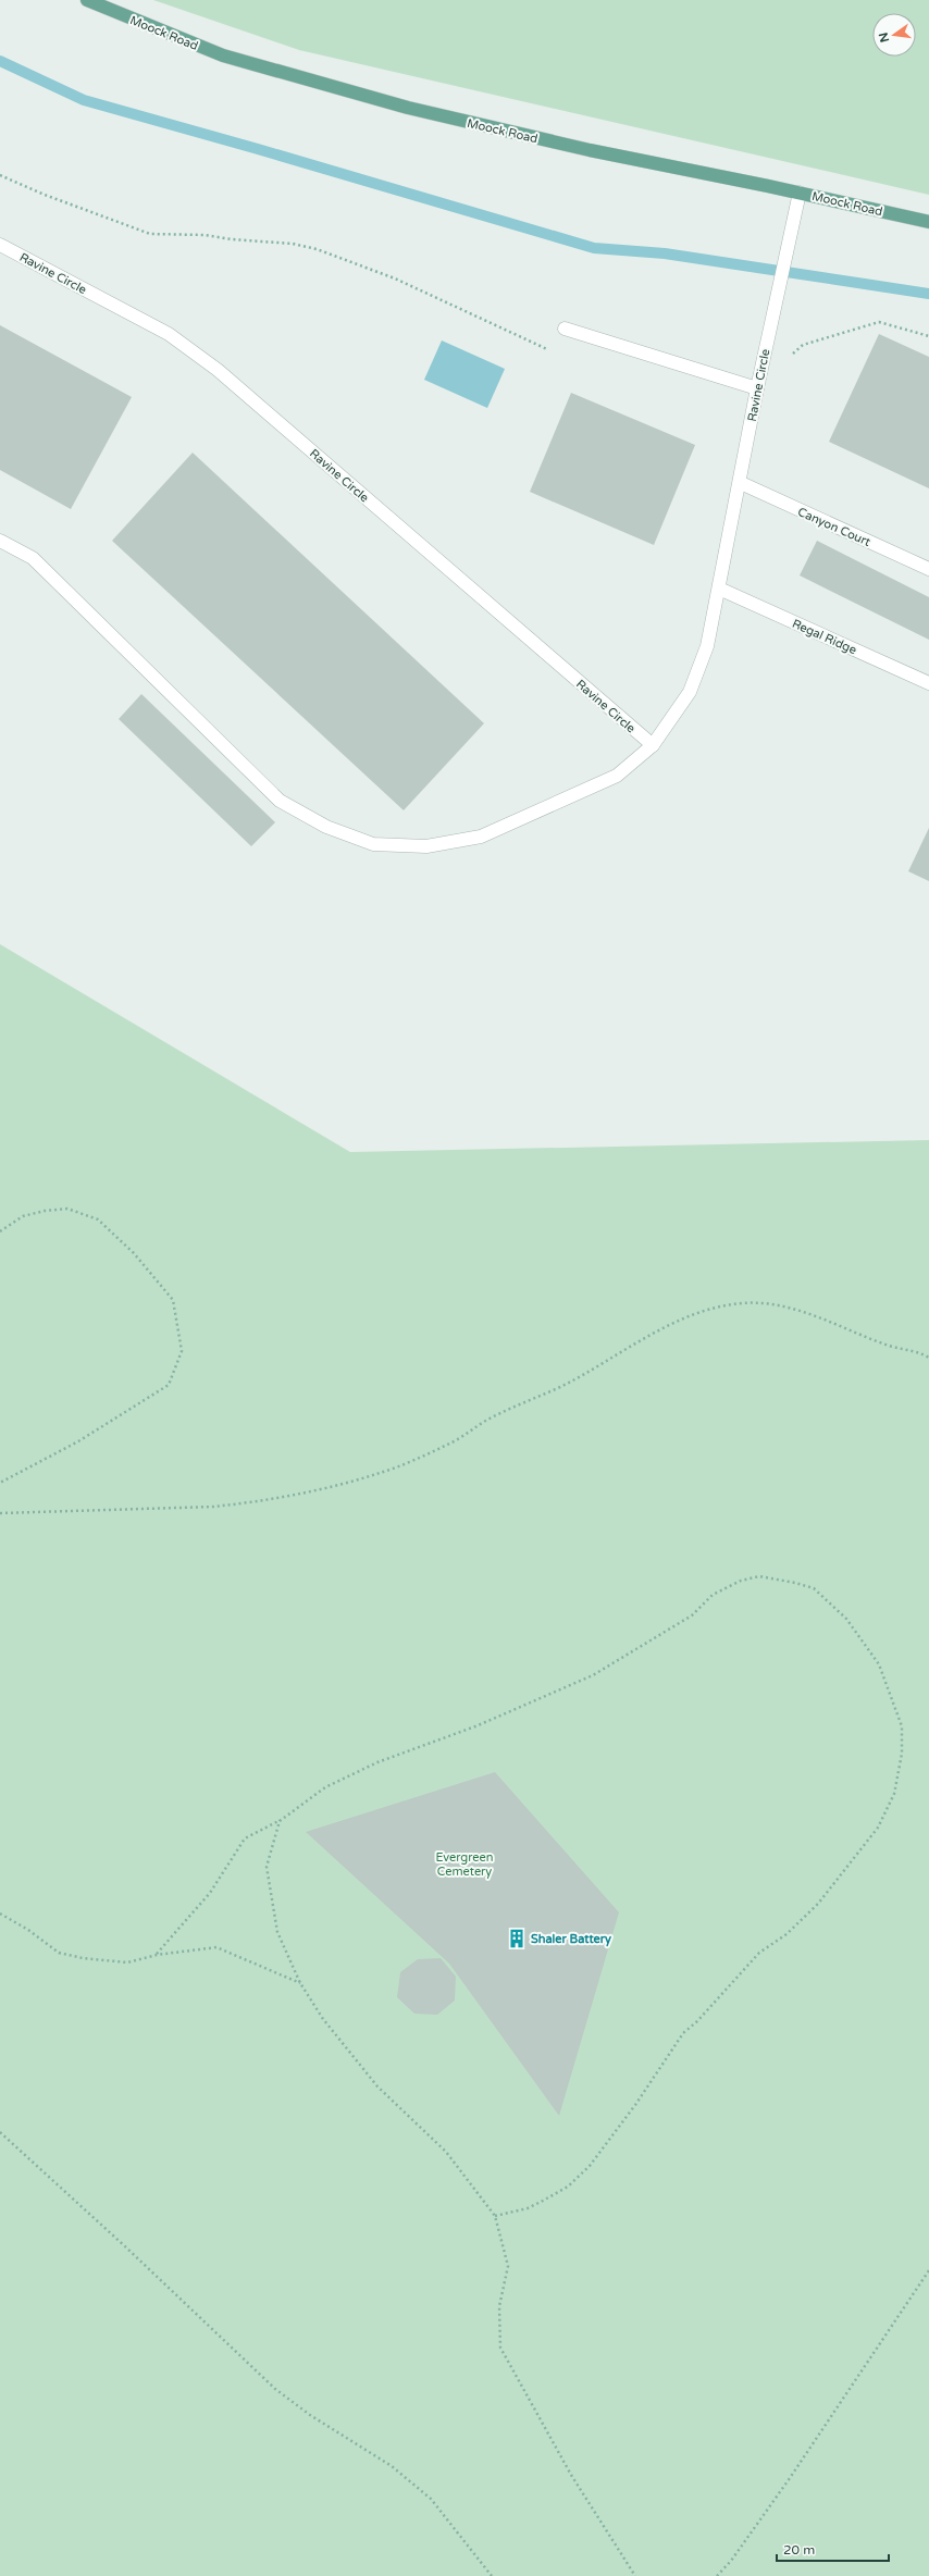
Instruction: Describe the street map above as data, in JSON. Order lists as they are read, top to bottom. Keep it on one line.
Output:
{"streets":{"main road":["Moock Road"],"street":["Ravine Circle","Canyon Court","Regal Ridge"]},"crossings":[["Moock Road","Ravine Circle"],["Ravine Circle","Canyon Court"],["Ravine Circle","Regal Ridge"]],"parks":["Evergreen Cemetery"],"places":{"building":["Shaler Battery"]},"scale_bar":"20 m","north":"left"}
